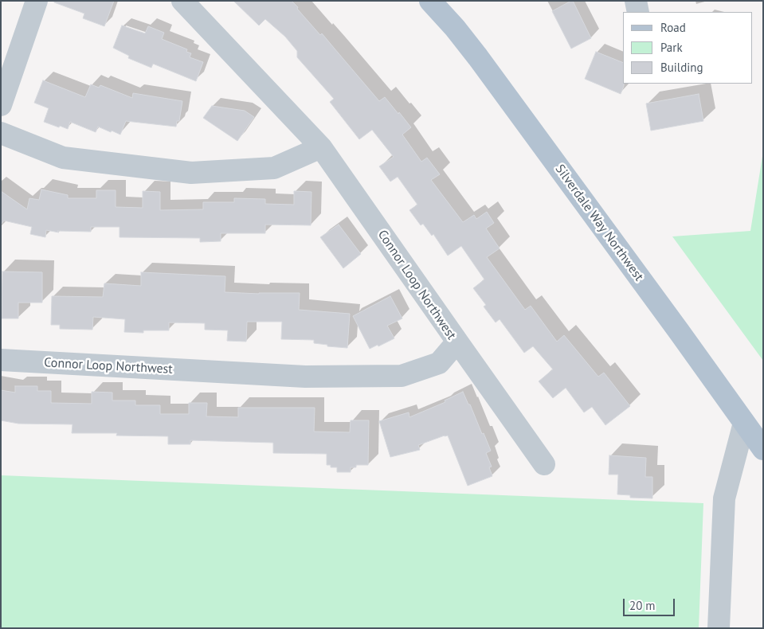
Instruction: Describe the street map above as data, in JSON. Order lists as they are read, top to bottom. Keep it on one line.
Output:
{"streets":{"main road":["Silverdale Way Northwest"],"street":["Connor Loop Northwest"]},"legend":["Road","Park","Building"],"scale_bar":"20 m"}
